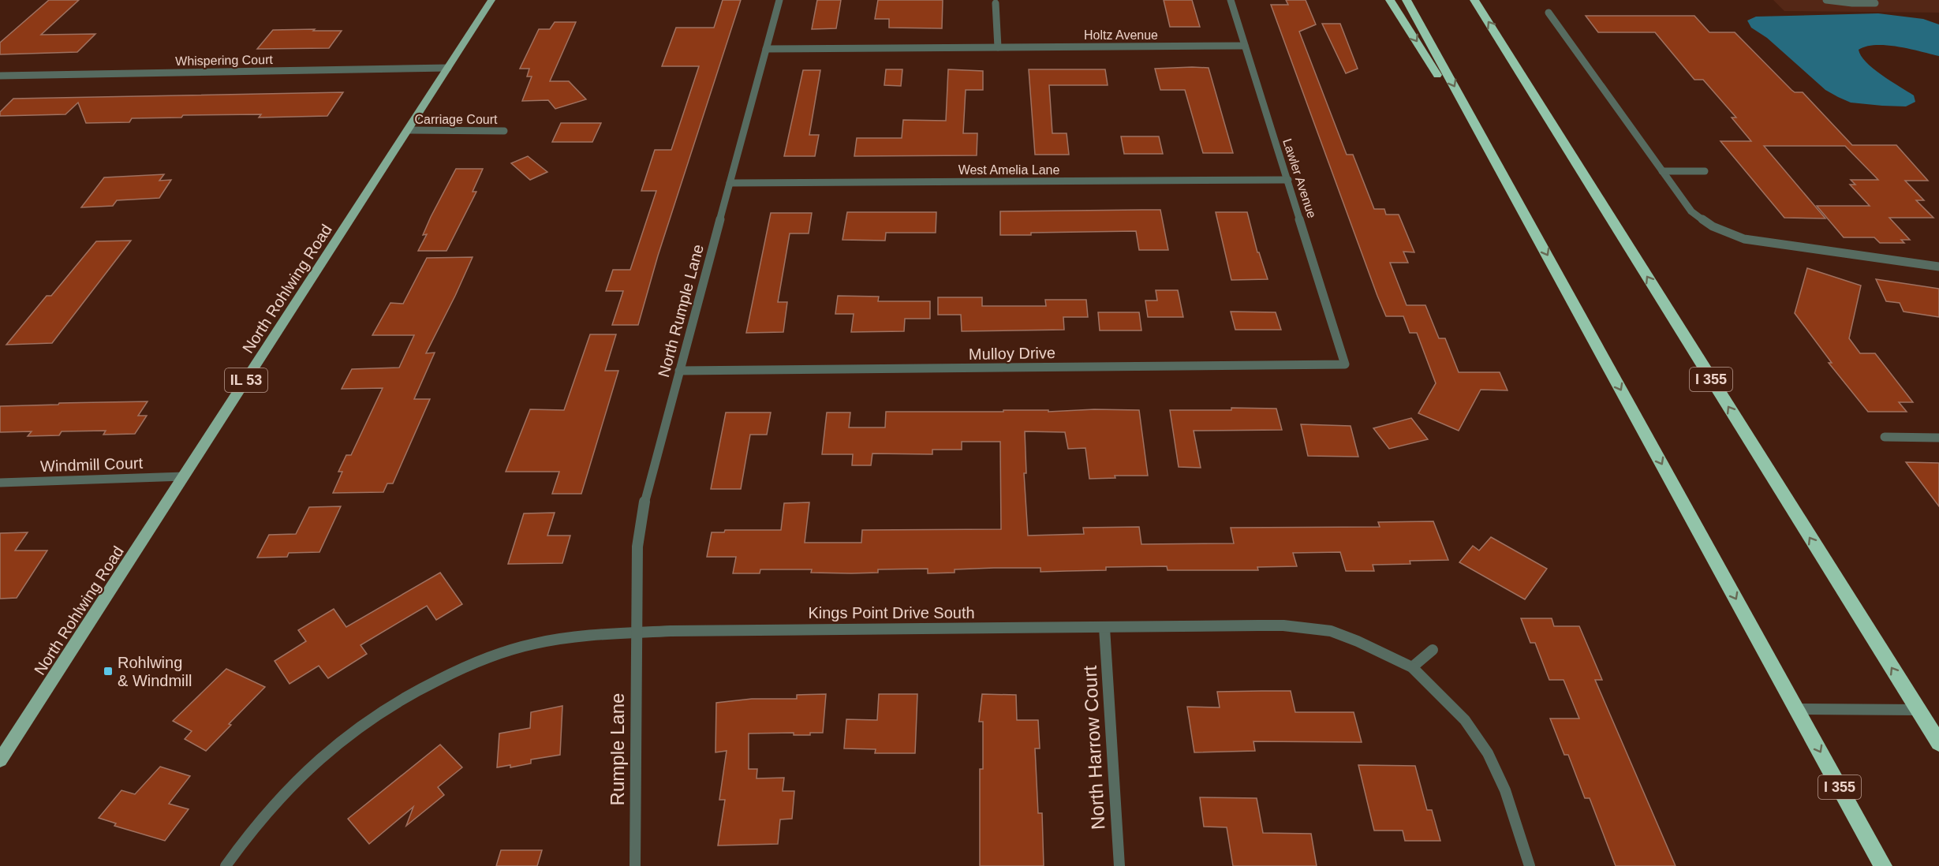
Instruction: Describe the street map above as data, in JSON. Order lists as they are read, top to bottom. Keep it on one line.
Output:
{"streets":{"highway":["I 355"],"main road":["North Rohlwing Road","IL 53"],"street":["Holtz Avenue","Whispering Court","Carriage Court","West Amelia Lane","Lawler Avenue","North Rumple Lane","Mulloy Drive","Windmill Court","Kings Point Drive South","North Harrow Court","Rumple Lane"]},"crossings":[["Holtz Avenue","Lawler Avenue"],["Holtz Avenue","North Rumple Lane"],["Whispering Court","North Rohlwing Road"],["Carriage Court","North Rohlwing Road"],["West Amelia Lane","Lawler Avenue"],["West Amelia Lane","North Rumple Lane"],["Lawler Avenue","Mulloy Drive"],["North Rohlwing Road","Windmill Court"],["North Rumple Lane","Mulloy Drive"],["North Rumple Lane","Kings Point Drive South"],["North Rumple Lane","Rumple Lane"],["Kings Point Drive South","North Harrow Court"],["Kings Point Drive South","Rumple Lane"]],"places":{"transit":["Rohlwing & Windmill"]}}
